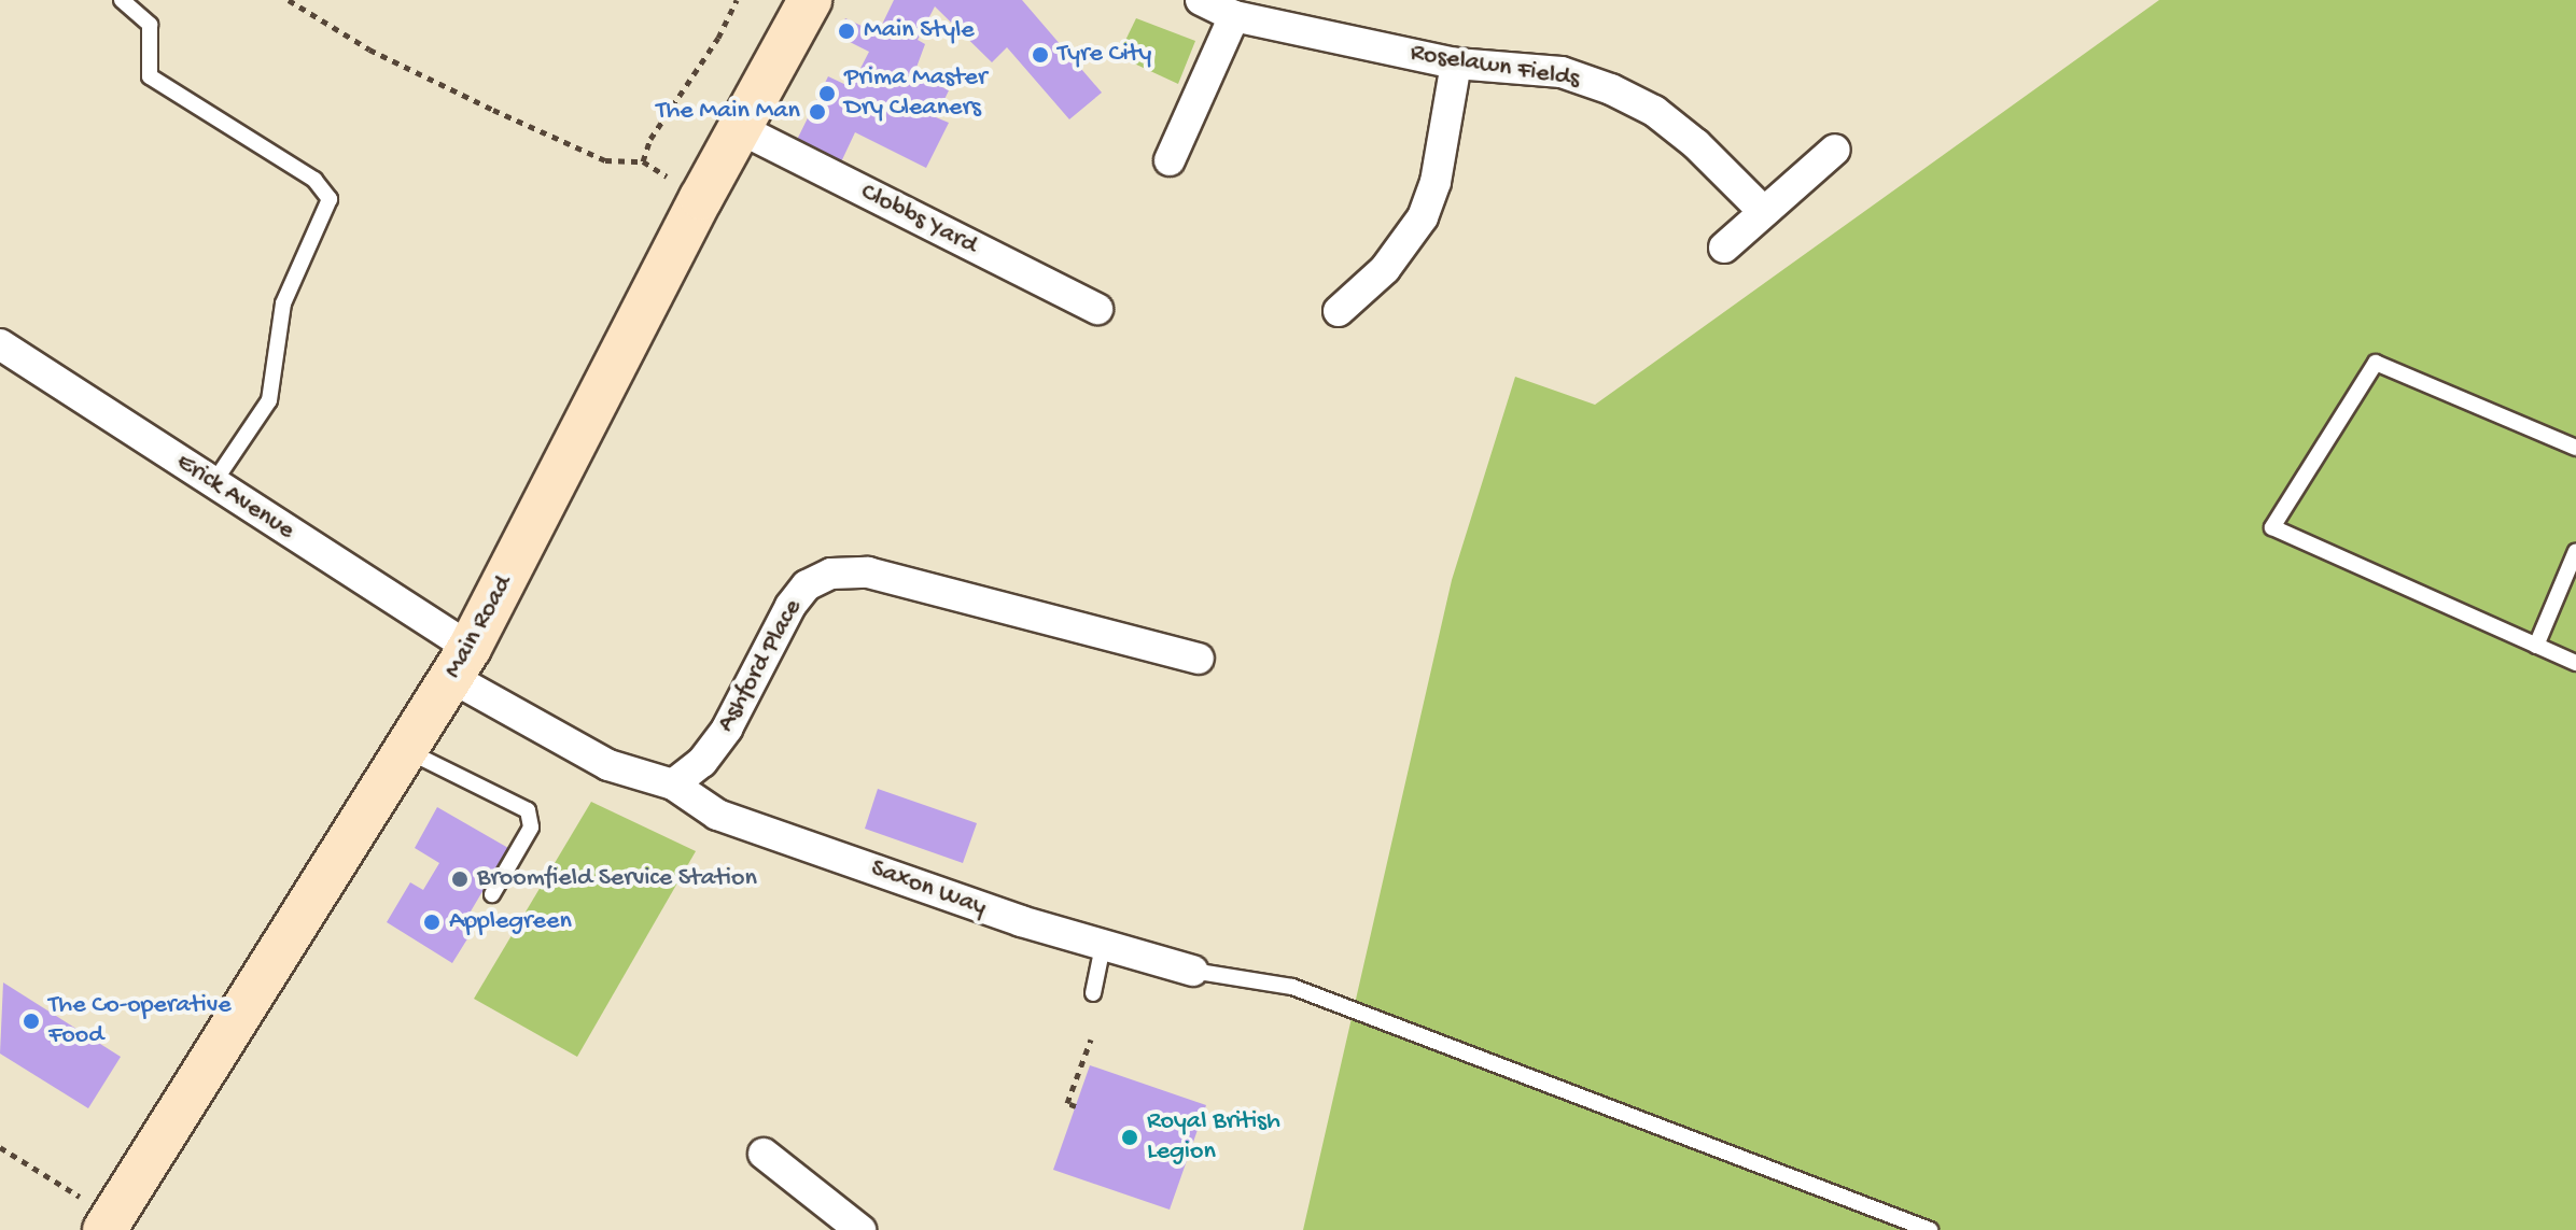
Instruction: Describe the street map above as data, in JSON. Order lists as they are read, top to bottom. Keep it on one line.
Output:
{"streets":{"main road":["Main Road"],"street":["Roselawn Fields","Clobbs Yard","Erick Avenue","Ashford Place","Saxon Way"]},"crossings":[["Clobbs Yard","Main Road"],["Erick Avenue","Main Road"],["Ashford Place","Saxon Way"]],"places":["Main Style","Tyre City","Prima Master Dry Cleaners","The Main Man","Broomfield Service Station","Applegreen","The Co-operative Food","Royal British Legion"]}
